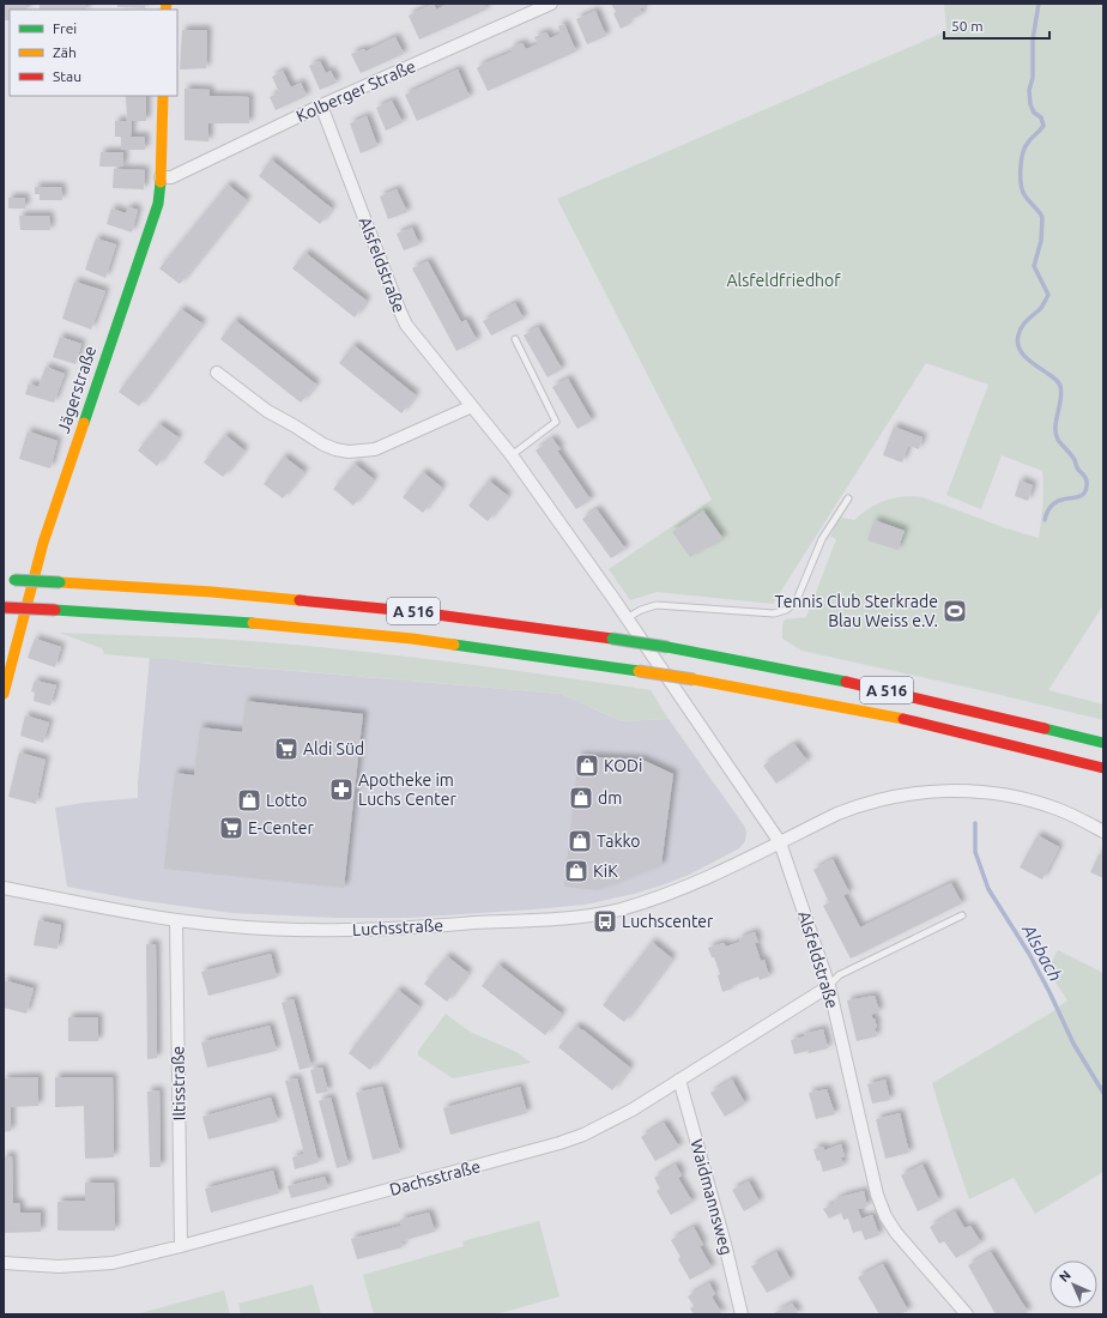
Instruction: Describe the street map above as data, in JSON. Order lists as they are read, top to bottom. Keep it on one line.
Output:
{"streets":{"main road":["Jägerstraße","A 516"],"street":["Kolberger Straße","Alsfeldstraße","Luchsstraße","Iltisstraße","Dachsstraße","Waidmannsweg"]},"crossings":[["Kolberger Straße","Alsfeldstraße"],["Kolberger Straße","Jägerstraße"],["Alsfeldstraße","Luchsstraße"],["Alsfeldstraße","Dachsstraße"],["Luchsstraße","Iltisstraße"],["Iltisstraße","Dachsstraße"],["Dachsstraße","Waidmannsweg"]],"water":["Alsbach"],"parks":["Alsfeldfriedhof"],"places":{"sports":["Tennis Club Sterkrade Blau Weiss e.V."],"supermarket":["Aldi Süd","E-Center"],"shop":["KODi","dm","Lotto","Takko","KiK"],"pharmacy":["Apotheke im Luchs Center"],"bus stop":["Luchscenter"]},"legend":["Frei","Zäh","Stau"],"scale_bar":"50 m","north":"top left"}
